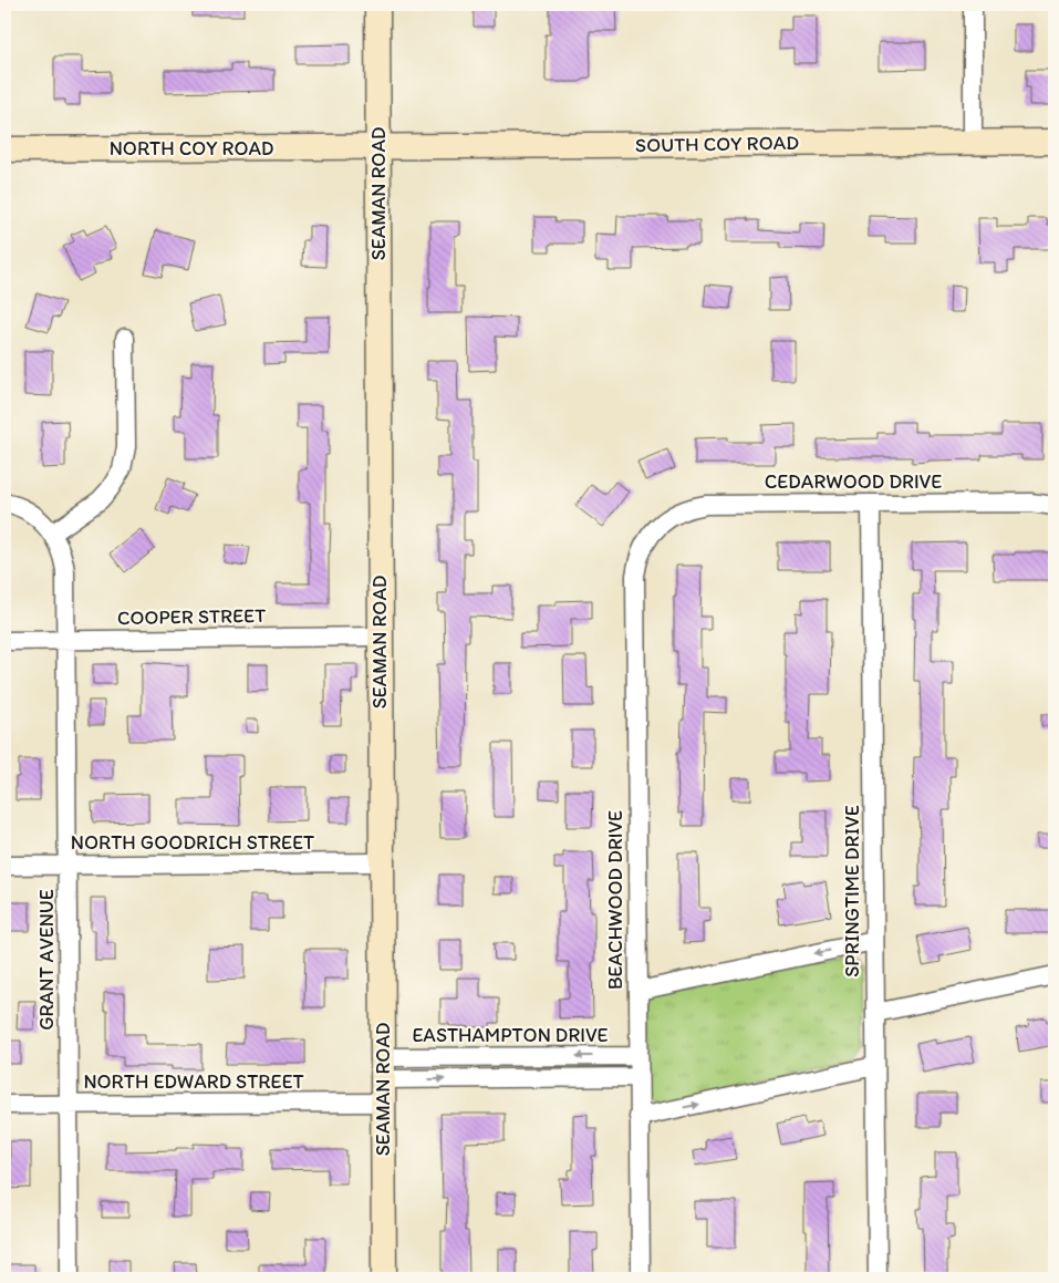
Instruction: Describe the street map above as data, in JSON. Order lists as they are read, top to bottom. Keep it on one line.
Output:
{"streets":{"street":["SOUTH COY ROAD","NORTH COY ROAD","SEAMAN ROAD","CEDARWOOD DRIVE","COOPER STREET","NORTH GOODRICH STREET","SPRINGTIME DRIVE","BEACHWOOD DRIVE","GRANT AVENUE","EASTHAMPTON DRIVE","NORTH EDWARD STREET"]},"crossings":[["SOUTH COY ROAD","NORTH COY ROAD"],["SOUTH COY ROAD","SEAMAN ROAD"],["NORTH COY ROAD","SEAMAN ROAD"],["SEAMAN ROAD","COOPER STREET"],["SEAMAN ROAD","NORTH GOODRICH STREET"],["SEAMAN ROAD","EASTHAMPTON DRIVE"],["SEAMAN ROAD","NORTH EDWARD STREET"],["CEDARWOOD DRIVE","SPRINGTIME DRIVE"],["CEDARWOOD DRIVE","BEACHWOOD DRIVE"],["COOPER STREET","GRANT AVENUE"],["NORTH GOODRICH STREET","GRANT AVENUE"],["BEACHWOOD DRIVE","EASTHAMPTON DRIVE"],["GRANT AVENUE","NORTH EDWARD STREET"],["EASTHAMPTON DRIVE","NORTH EDWARD STREET"]]}
